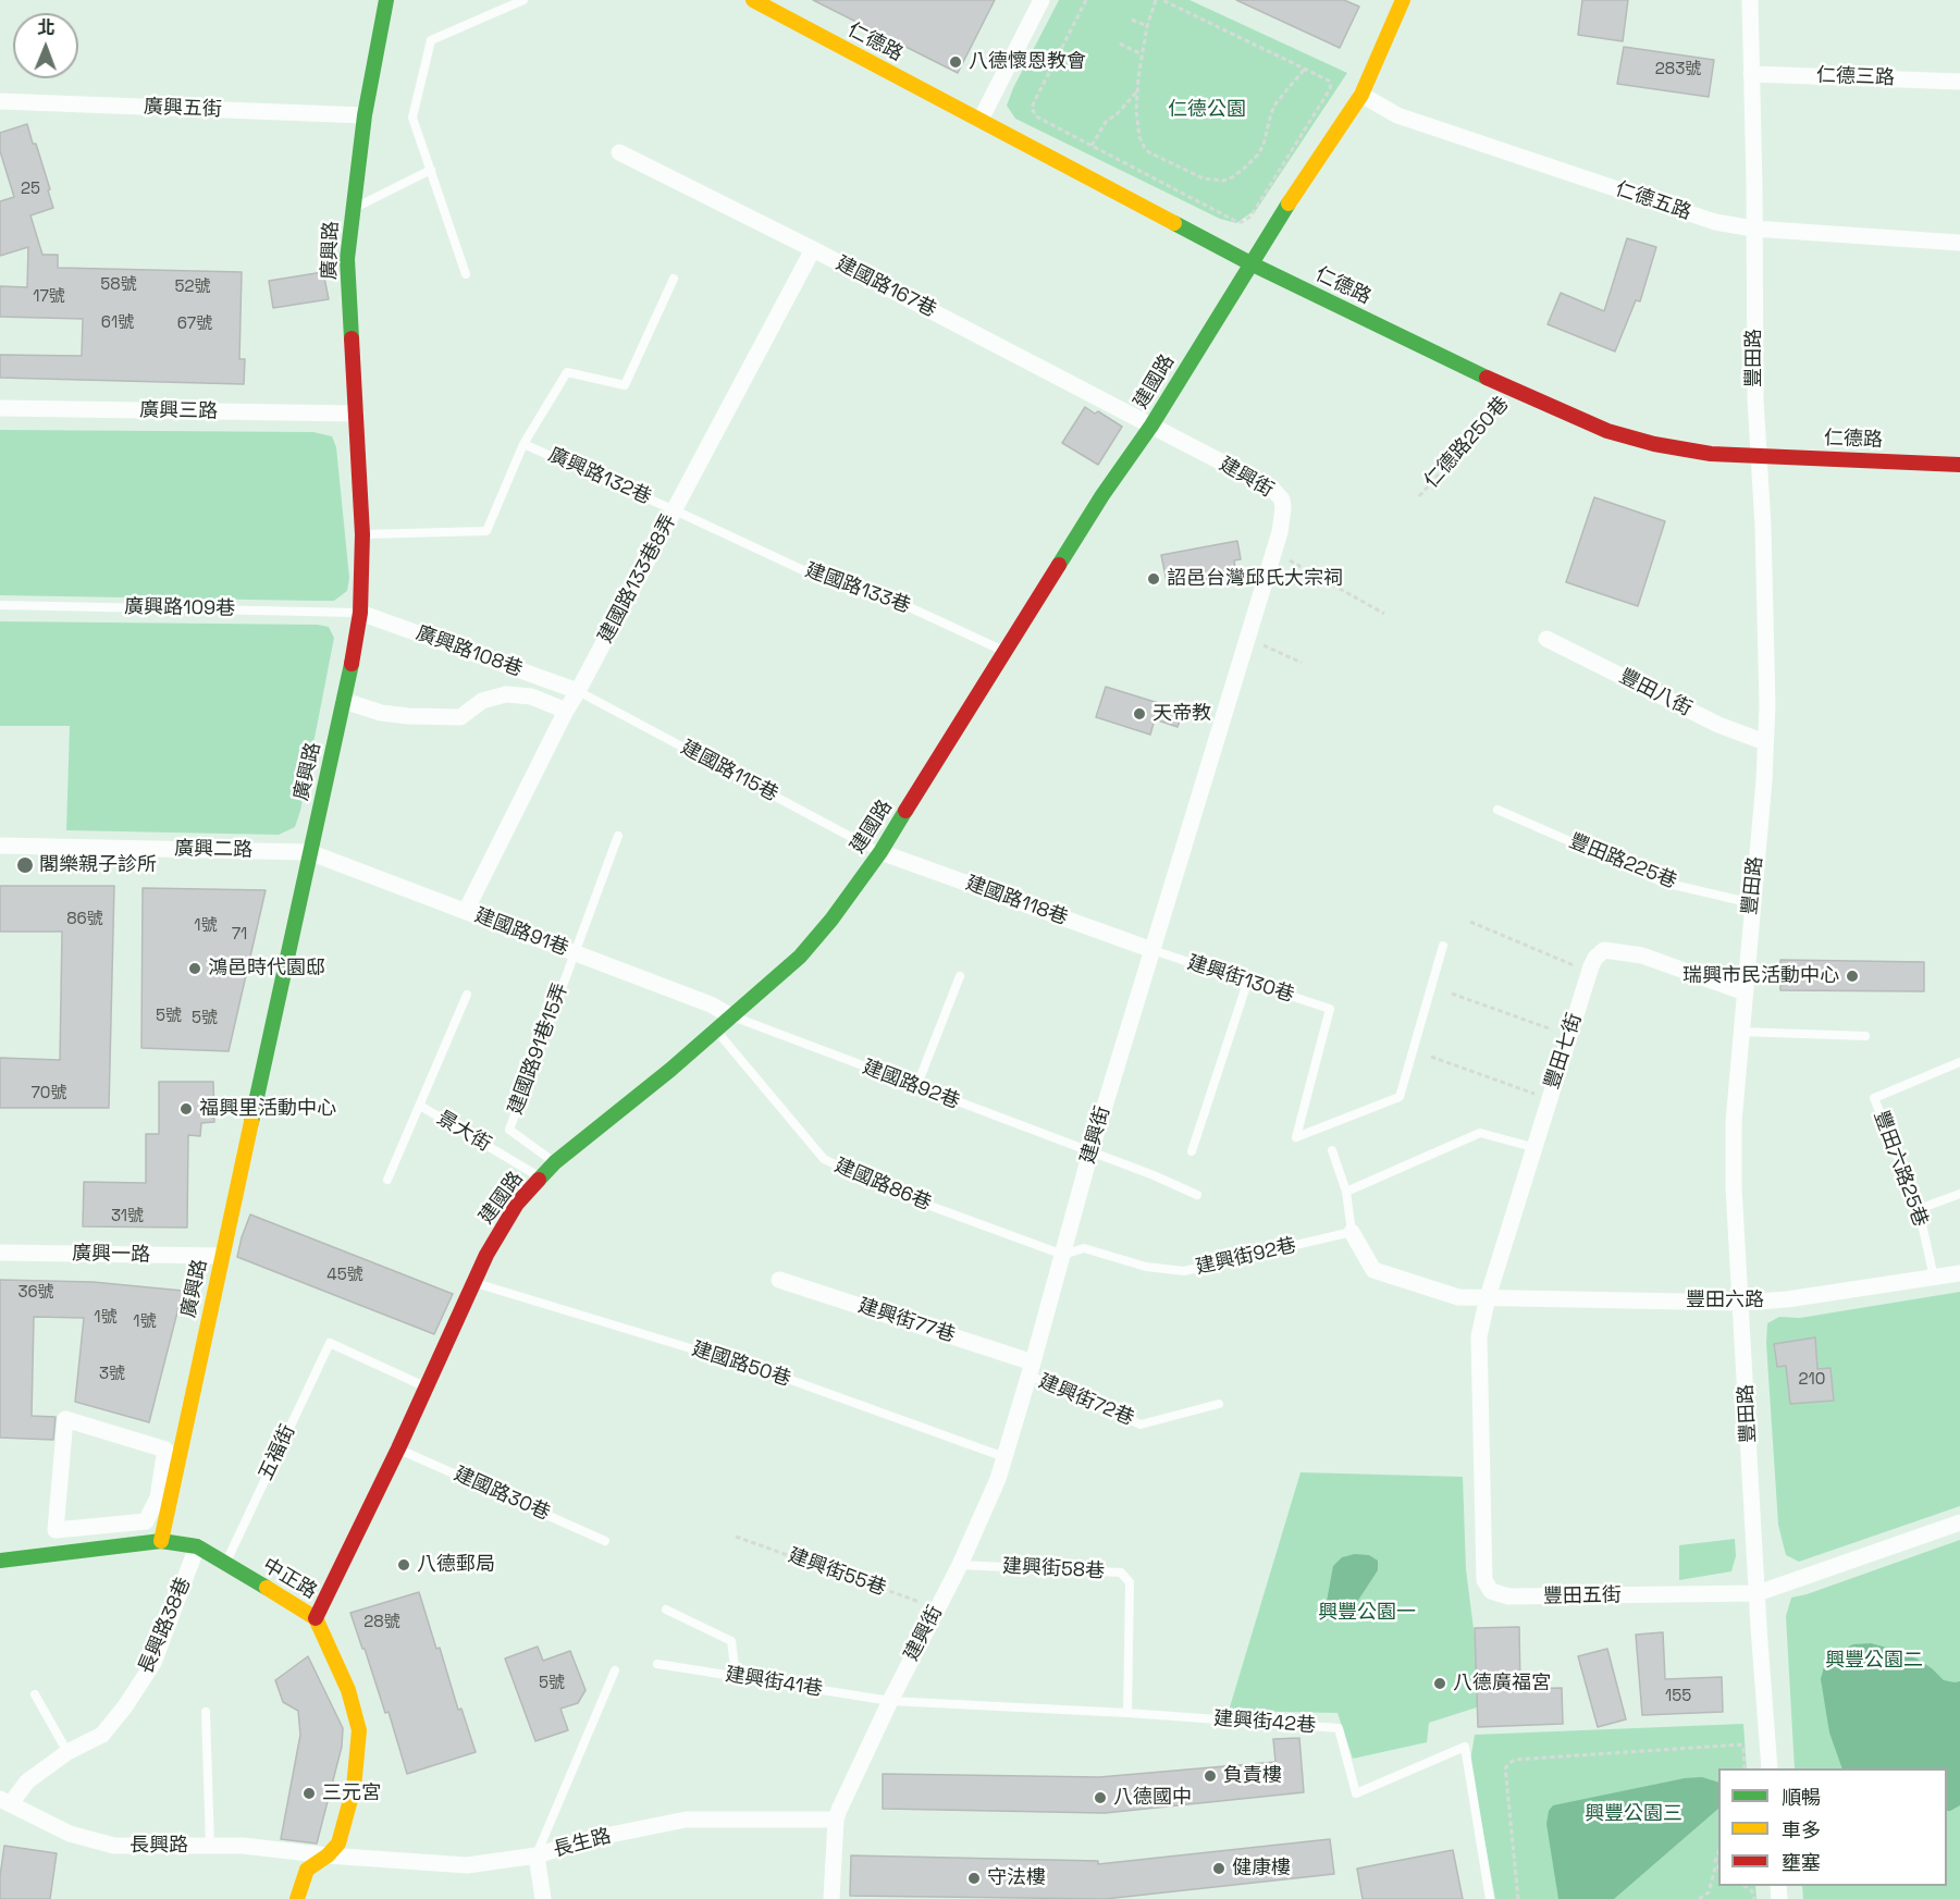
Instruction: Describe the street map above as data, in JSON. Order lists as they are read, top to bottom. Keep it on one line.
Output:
{"streets":{"street":["仁德路","仁德三路","廣興五街","仁德五路","廣興路","建國路167巷","豐田路","建國路","廣興三路","建興街","建國路133巷8弄","廣興路108巷","豐田八街","廣興二路","建國路118巷","建國路91巷","豐田七街","廣興一路","豐田六路","建興街77巷","中正路","豐田五街","長興路38巷","長生路","長興路"],"lane":["廣興路132巷","建國路133巷","廣興路109巷","建國路115巷","豐田路225巷","建興街130巷","建國路91巷15弄","建國路92巷","景大街","豐田六路25巷","建國路86巷","建興街92巷","建國路50巷","建興街72巷","五福街","建國路30巷","建興街58巷","建興街41巷","建興街42巷"],"path":["仁德路250巷","建興街55巷"]},"crossings":[["仁德路","豐田路"],["仁德路","建國路"],["仁德路","仁德路250巷"],["仁德三路","豐田路"],["廣興五街","廣興路"],["仁德五路","豐田路"],["仁德五路","建國路"],["廣興路","廣興三路"],["廣興路","廣興路109巷"],["廣興路","廣興路108巷"],["廣興路","廣興二路"],["廣興路","建國路91巷"],["廣興路","廣興一路"],["廣興路","中正路"],["建國路167巷","建國路"],["建國路167巷","建興街"],["建國路167巷","建國路133巷8弄"],["豐田路","豐田八街"],["豐田路","豐田路225巷"],["豐田路","豐田七街"],["豐田路","豐田六路"],["豐田路","豐田五街"],["建國路","建興街"],["建國路","建國路133巷"],["建國路","建國路115巷"],["建國路","建國路118巷"],["建國路","建國路91巷"],["建國路","建國路91巷15弄"],["建國路","建國路92巷"],["建國路","景大街"],["建國路","建國路86巷"],["建國路","建國路50巷"],["建國路","五福街"],["建國路","建國路30巷"],["建國路","中正路"],["廣興路132巷","建國路133巷8弄"],["廣興路132巷","建國路133巷"],["建興街","建國路118巷"],["建興街","建興街130巷"],["建興街","建國路92巷"],["建興街","建國路86巷"],["建興街","建興街92巷"],["建興街","建興街77巷"],["建興街","建國路50巷"],["建興街","建興街72巷"],["建興街","建興街58巷"],["建興街","建興街55巷"],["建興街","建興街41巷"],["建興街","建興街42巷"],["建興街","長生路"],["建國路133巷8弄","建國路133巷"],["建國路133巷8弄","廣興路108巷"],["建國路133巷8弄","建國路115巷"],["建國路133巷8弄","建國路91巷"],["廣興路109巷","廣興路108巷"],["廣興路108巷","建國路115巷"],["建國路115巷","建國路118巷"],["廣興二路","建國路91巷"],["建國路118巷","建興街130巷"],["建國路91巷","建國路91巷15弄"],["建國路91巷","建國路92巷"],["豐田七街","豐田六路"],["豐田七街","豐田五街"],["豐田六路25巷","豐田六路"],["建國路86巷","建興街92巷"],["建興街92巷","豐田六路"],["豐田六路","豐田五街"],["建興街77巷","建興街72巷"],["五福街","中正路"],["建興街58巷","建興街42巷"],["中正路","長興路38巷"],["中正路","長生路"],["中正路","長興路"],["長興路38巷","長興路"],["建興街41巷","建興街42巷"],["長生路","長興路"]],"parks":["仁德公園","興豐公園一","興豐公園二","興豐公園三"],"places":["八德懷恩教會","詔邑台灣邱氏大宗祠","天帝教","閣樂親子診所","鴻邑時代園邸","瑞興市民活動中心","福興里活動中心","八德郵局","八德廣福宮","負責樓","三元宮","八德國中","健康樓","守法樓"],"house_numbers":["283號","25","58號","52號","17號","61號","67號","86號","1號","71","5號","5號","70號","31號","45號","36號","1號","1號","3號","210","28號","5號","155"],"legend":["順暢","車多","壅塞"],"north":"top"}
